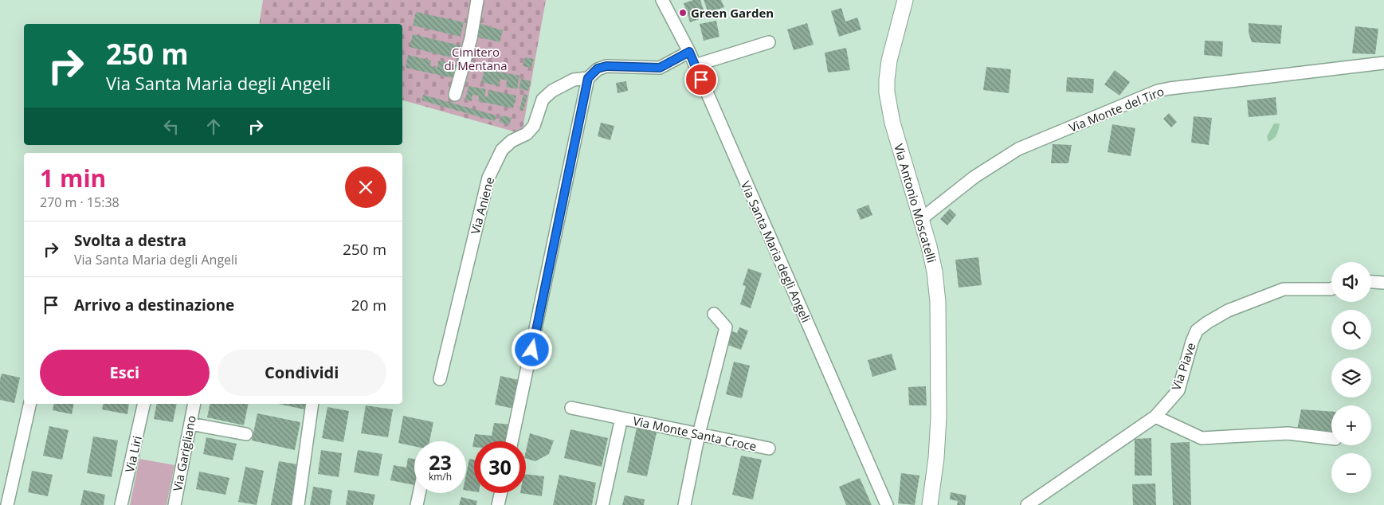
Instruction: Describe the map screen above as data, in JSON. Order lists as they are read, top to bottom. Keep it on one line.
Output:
{"streets":{"street":["Via Monte del Tiro","Via Antonio Moscatelli","Via Aniene","Via Santa Maria degli Angeli","Via Piave","Via Monte Santa Croce","Via Garigliano","Via Liri"]},"crossings":[["Via Monte del Tiro","Via Antonio Moscatelli"],["Via Aniene","Via Santa Maria degli Angeli"]],"parks":["Cimitero di Mentana"],"places":["Green Garden"],"page":{"turn":["250 m","Via Santa Maria degli Angeli"],"heading":["1 min","270 m · 15:38"],"list":[{"name":"Svolta a destra","note":"Via Santa Maria degli Angeli","value":"250 m"},{"name":"Arrivo a destinazione","value":"20 m"}],"map_buttons":["+","−"],"buttons":["Esci","Condividi"],"speed":"23 km/h","limit":"30"}}
